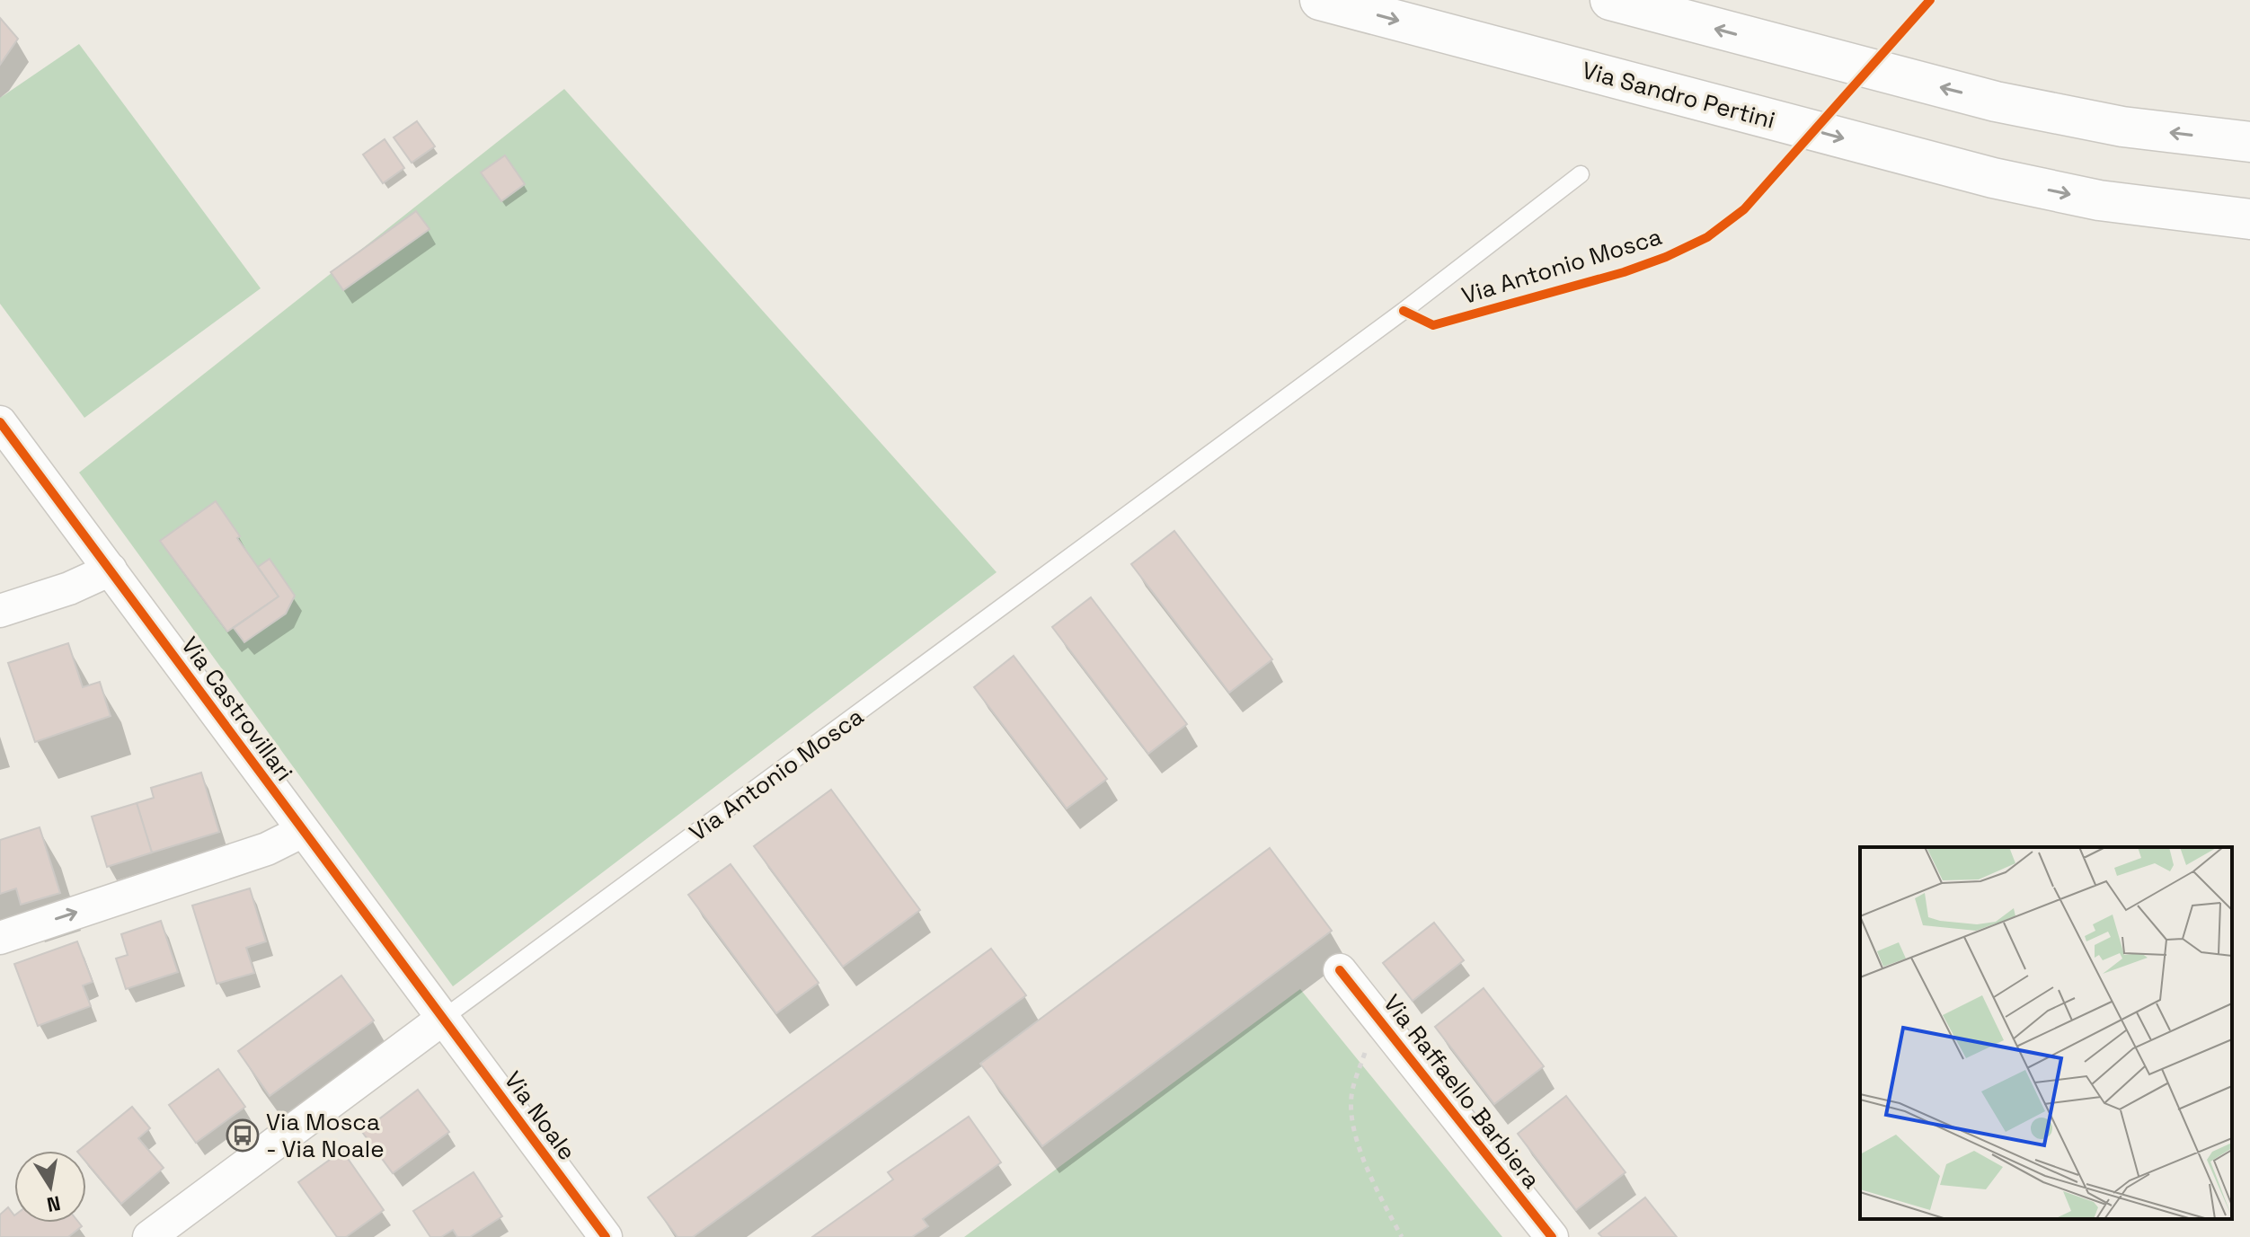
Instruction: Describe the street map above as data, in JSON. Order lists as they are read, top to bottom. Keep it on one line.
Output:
{"streets":{"main road":["Via Sandro Pertini"],"street":["Via Antonio Mosca","Via Castrovillari","Via Raffaello Barbiera","Via Noale"]},"crossings":[["Via Antonio Mosca","Via Castrovillari"],["Via Antonio Mosca","Via Noale"],["Via Castrovillari","Via Noale"]],"places":{"bus stop":["Via Mosca - Via Noale"]},"north":"bottom"}
